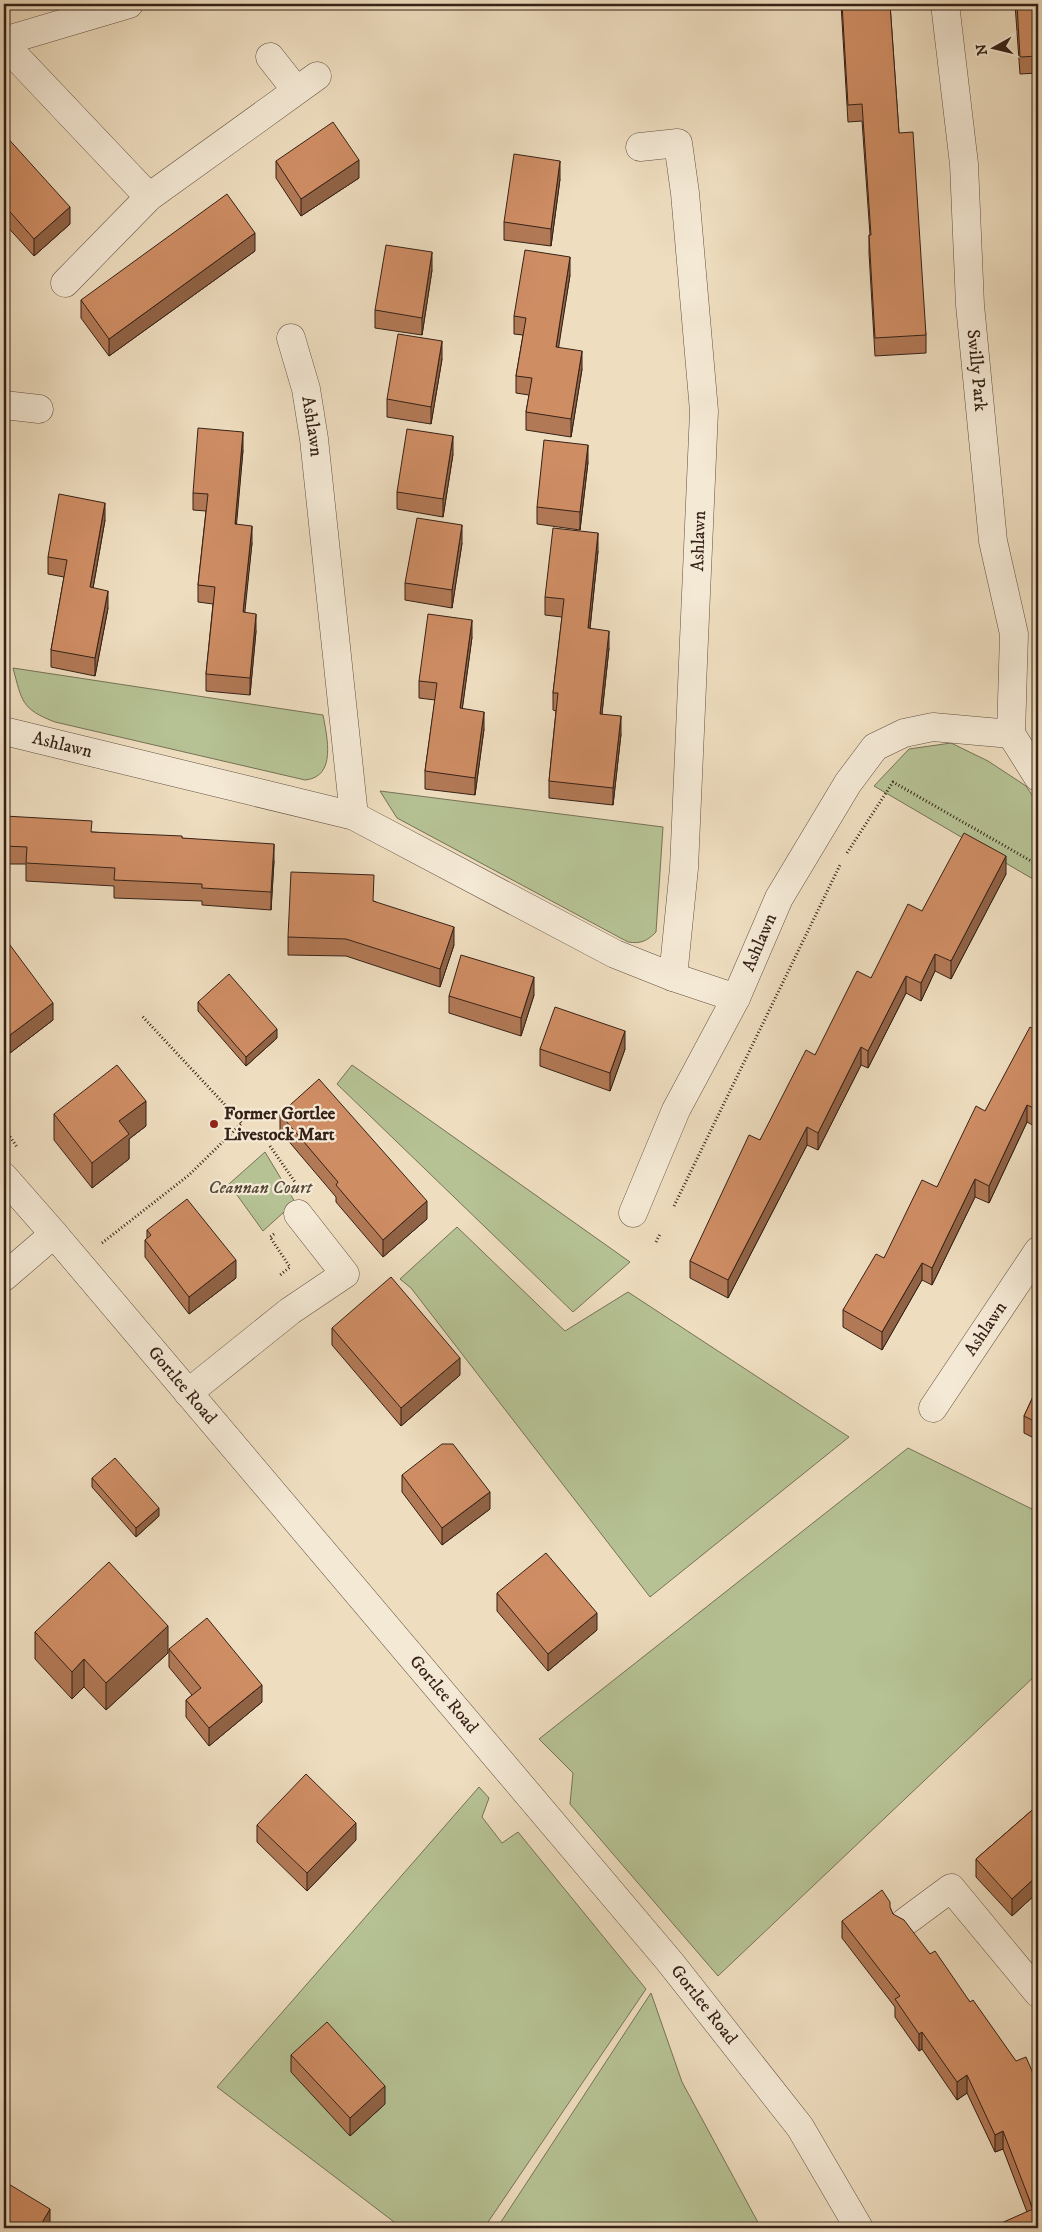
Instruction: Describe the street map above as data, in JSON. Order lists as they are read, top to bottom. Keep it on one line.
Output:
{"streets":{"street":["Swilly Park","Ashlawn","Gortlee Road"]},"crossings":[["Swilly Park","Ashlawn"]],"parks":["Ceannan Court"],"places":["Former Gortlee Livestock Mart"],"north":"left"}
